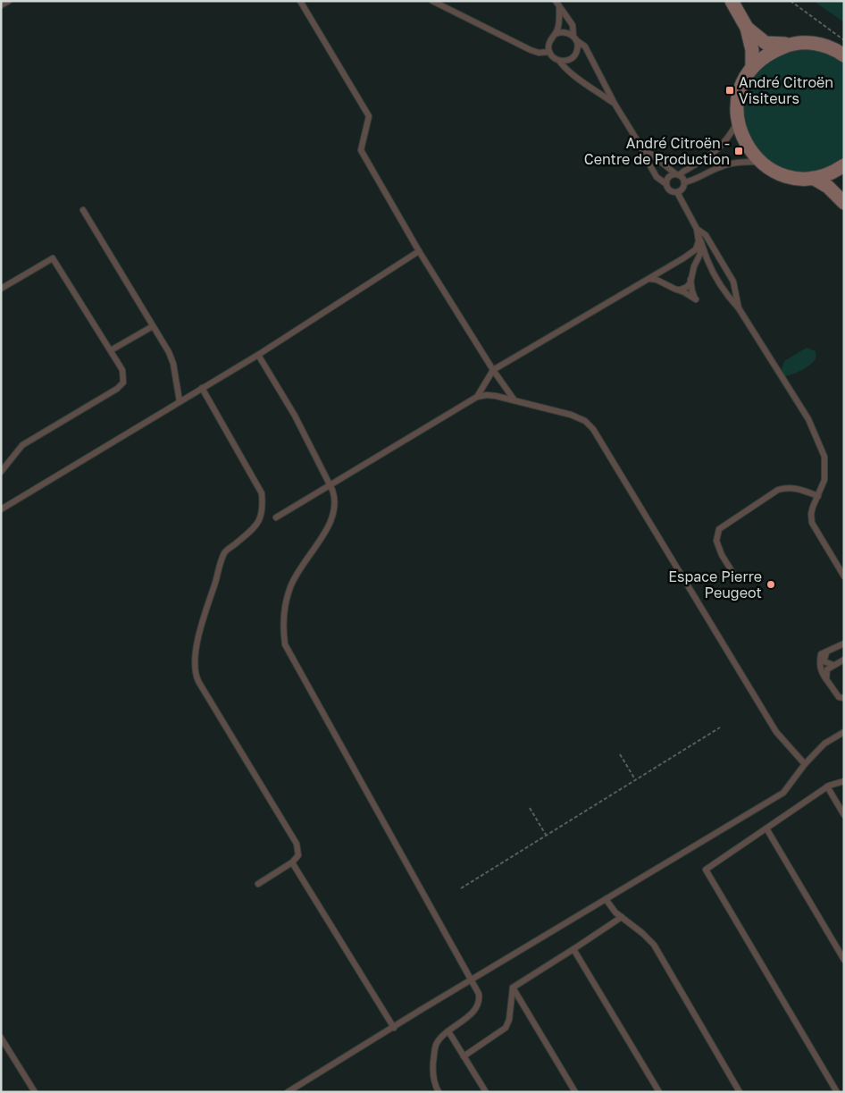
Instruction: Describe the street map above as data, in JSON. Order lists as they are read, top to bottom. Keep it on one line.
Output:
{"places":{"transit":["André Citroën Visiteurs","André Citroën - Centre de Production"],"other":["Espace Pierre Peugeot"]}}
